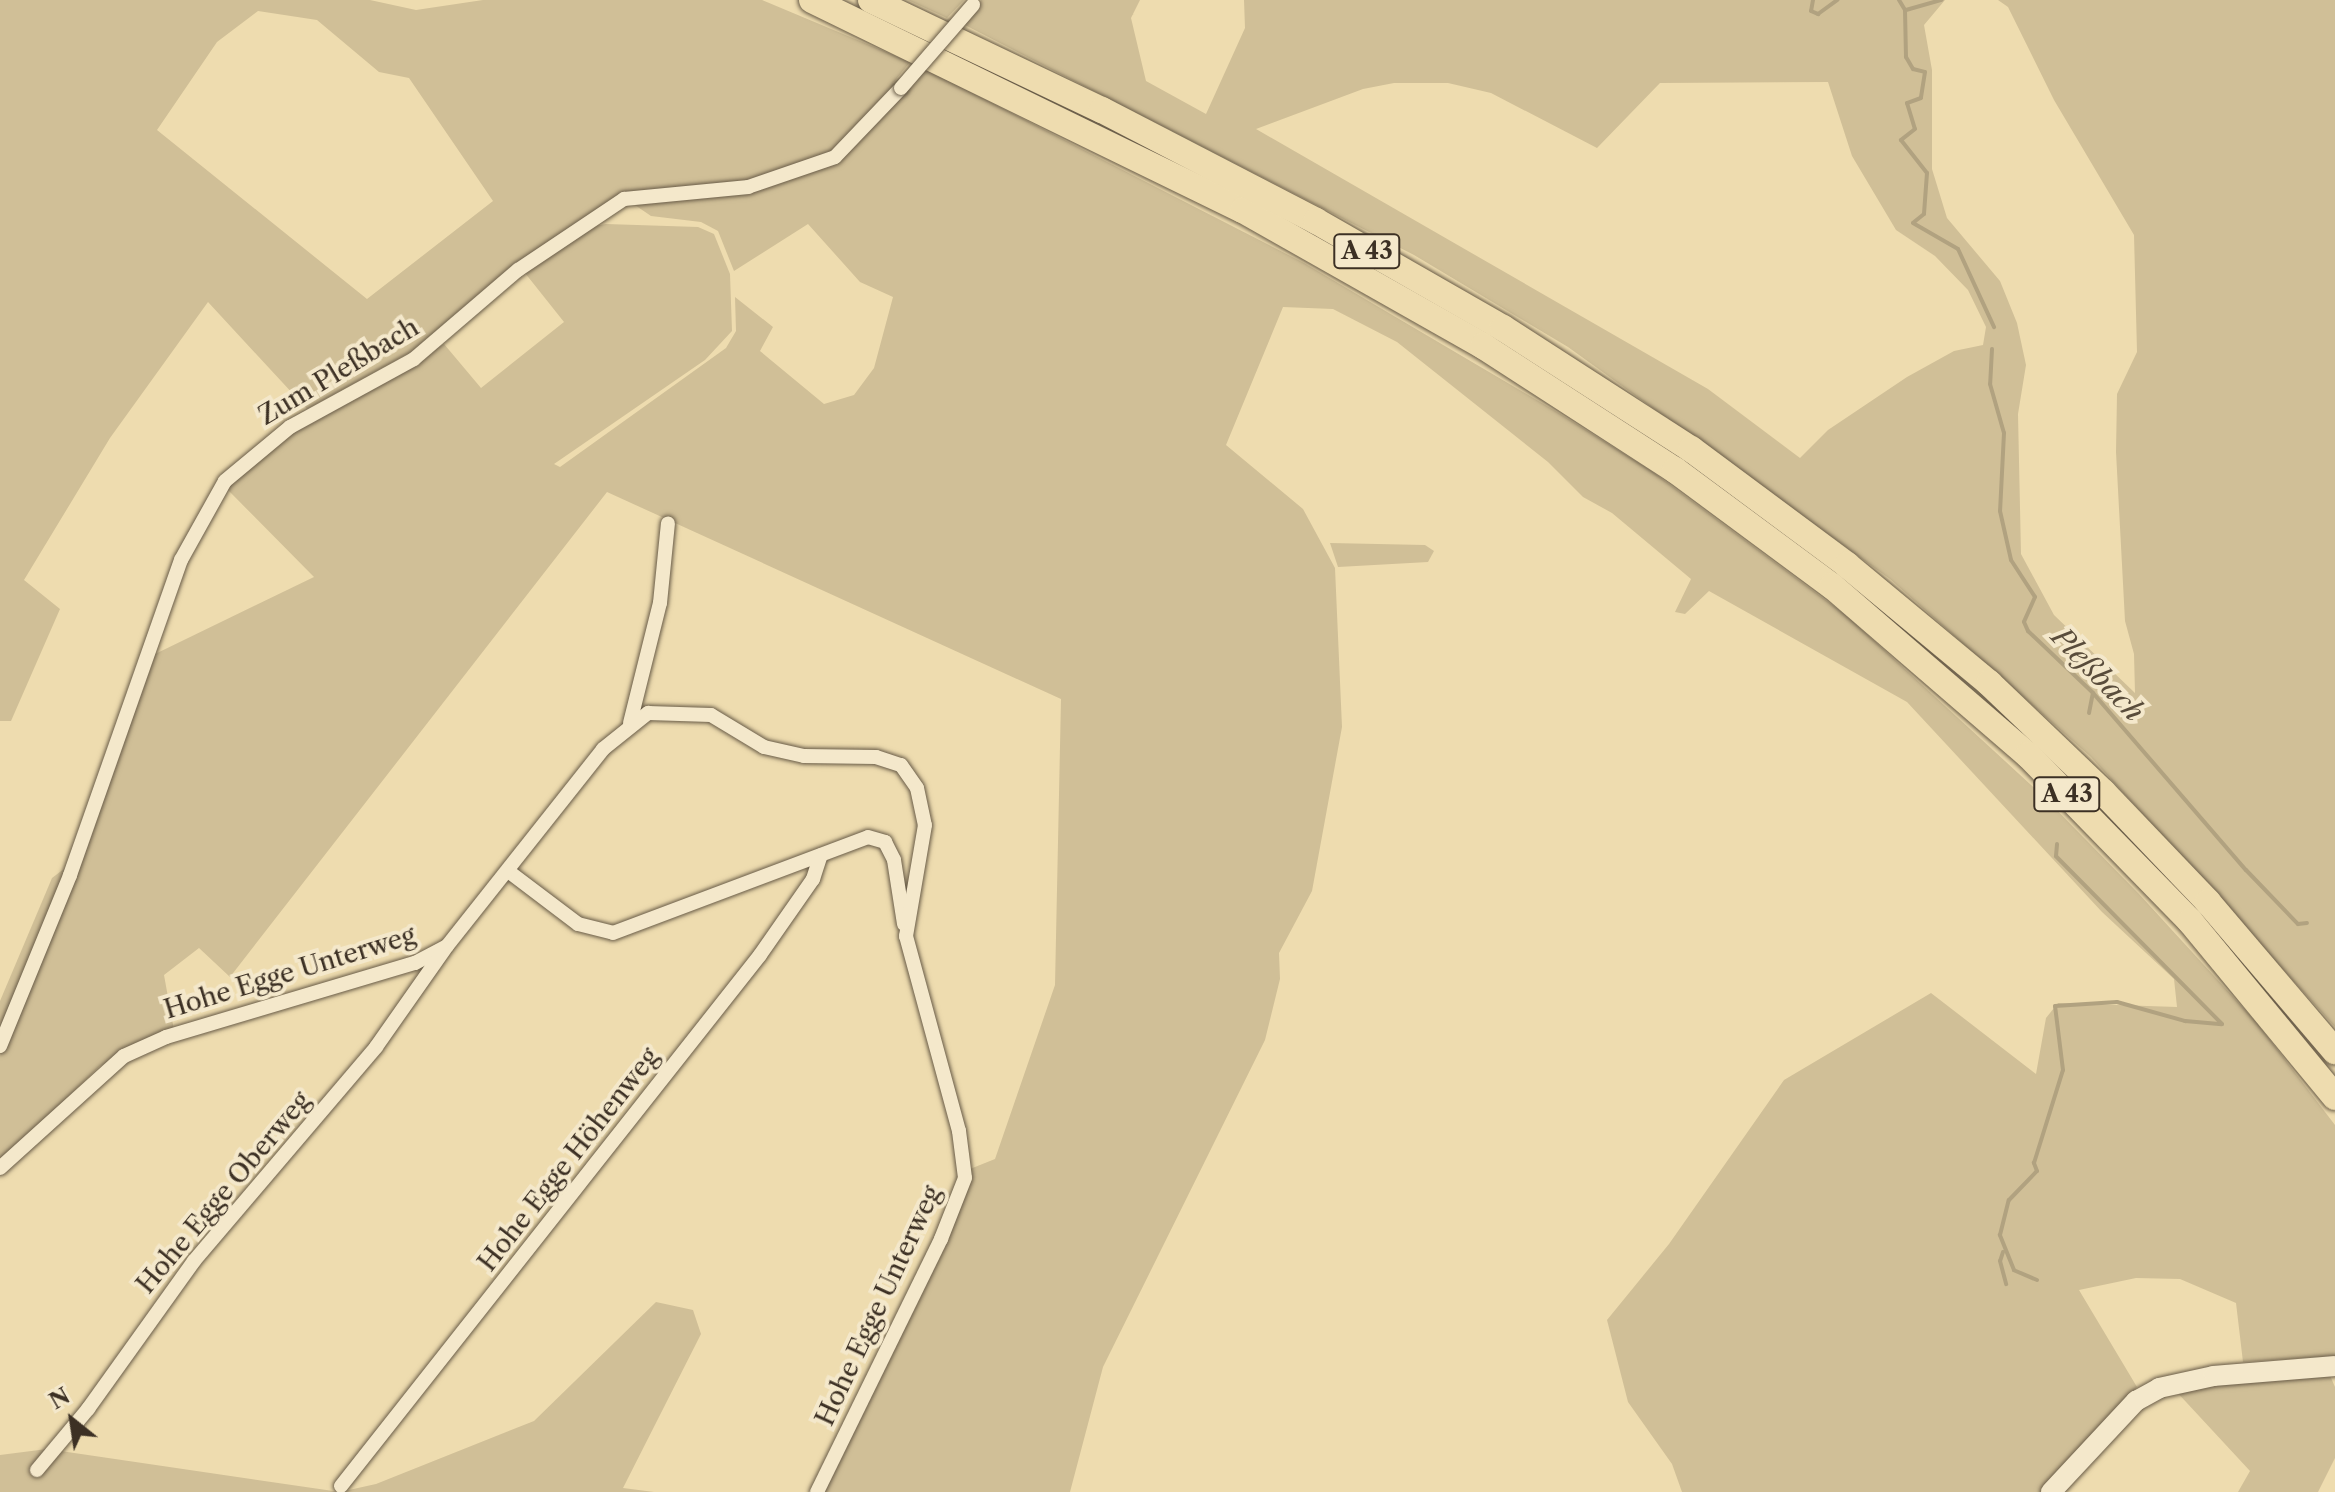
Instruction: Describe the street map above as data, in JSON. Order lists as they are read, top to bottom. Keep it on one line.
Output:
{"streets":{"highway":["A 43"],"street":["Zum Pleßbach","Hohe Egge Unterweg","Hohe Egge Höhenweg","Hohe Egge Oberweg"]},"crossings":[["Hohe Egge Unterweg","Hohe Egge Oberweg"]],"water":["Pleßbach"],"north":"top left"}
